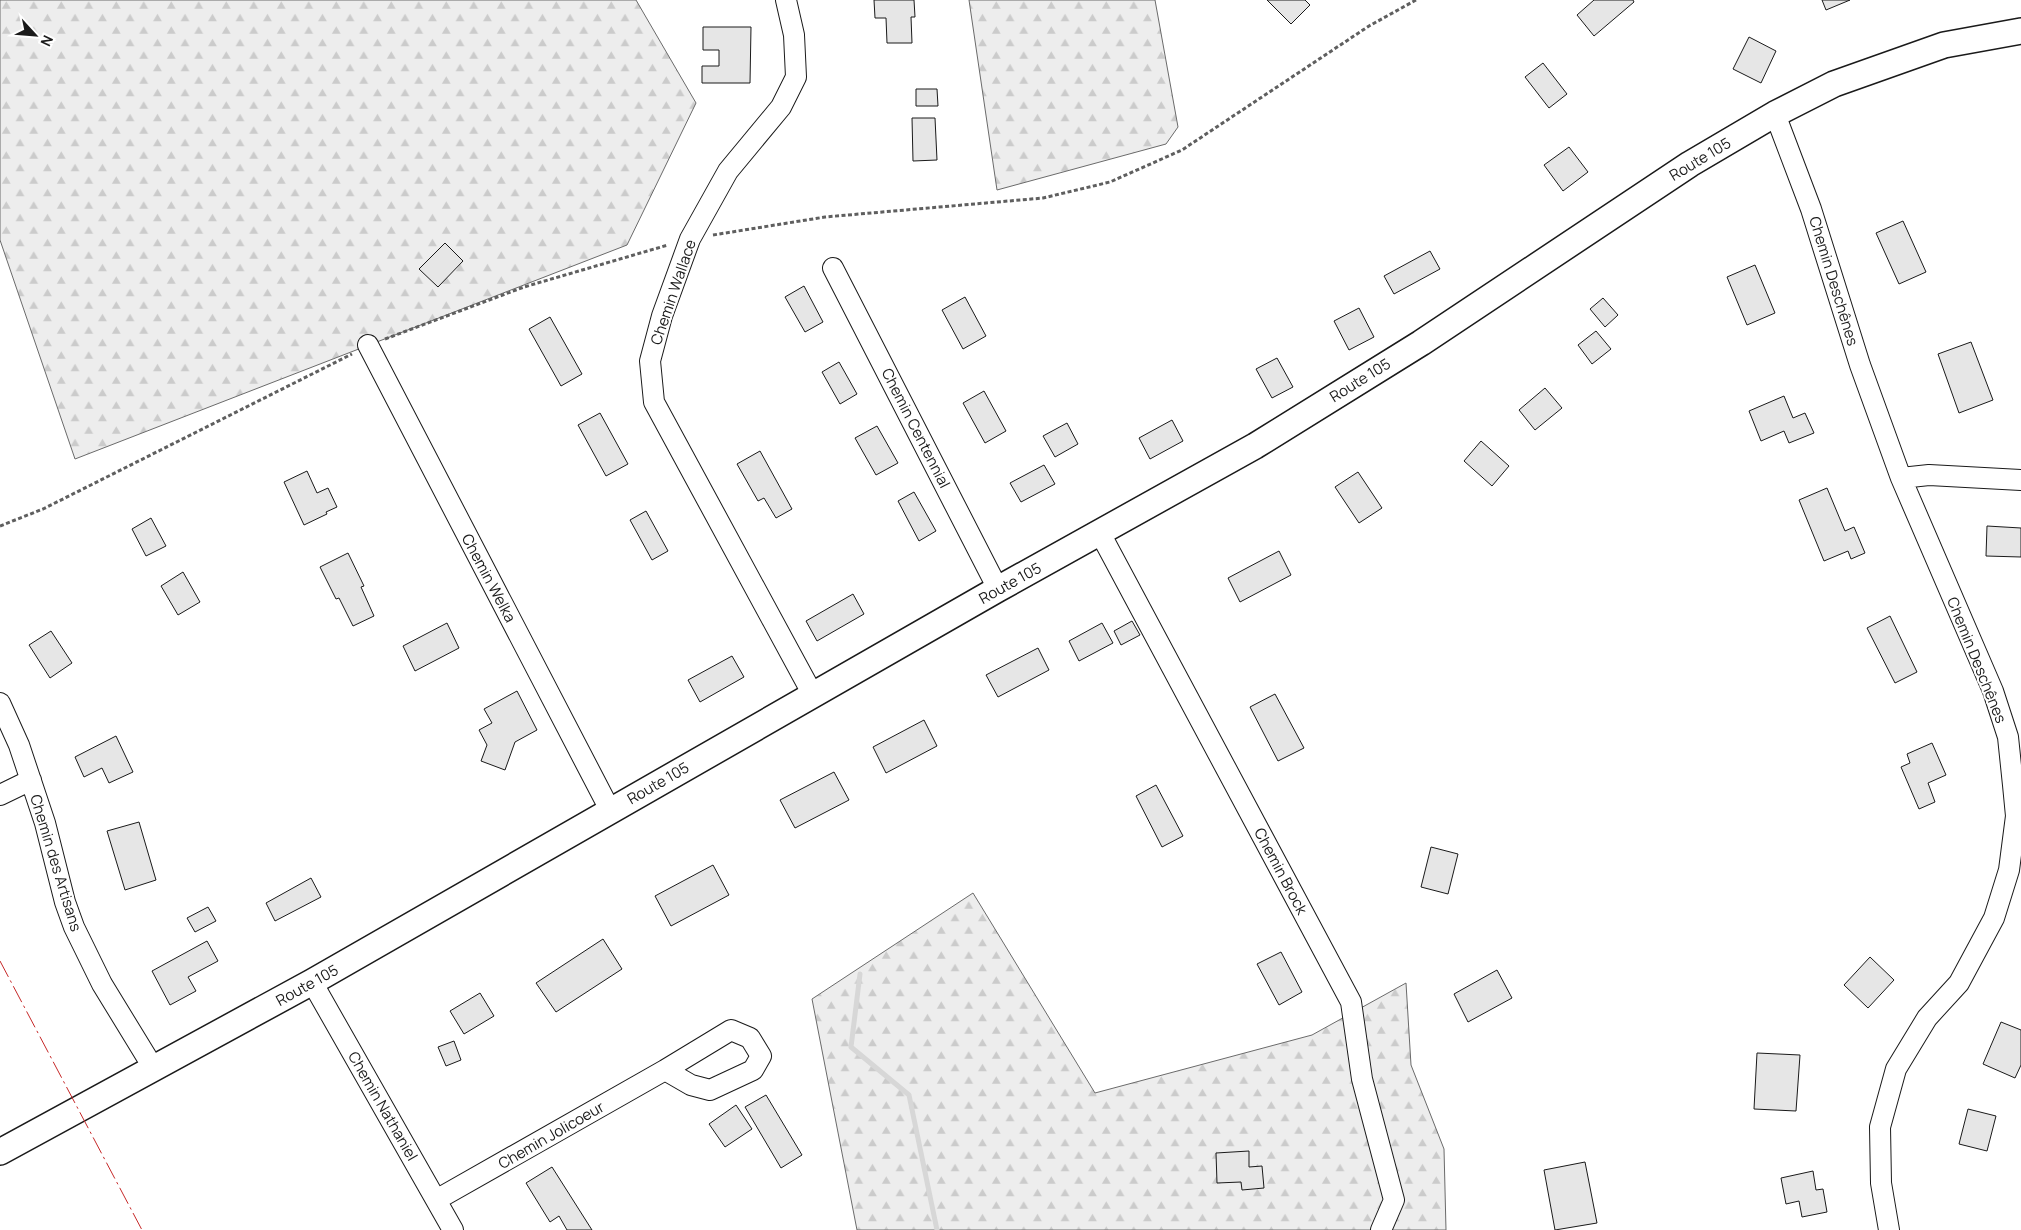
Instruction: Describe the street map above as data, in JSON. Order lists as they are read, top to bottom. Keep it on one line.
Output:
{"streets":{"main road":["Route 105"],"street":["Chemin Deschênes","Chemin Wallace","Chemin Centennial","Chemin Welka","Chemin des Artisans","Chemin Brock","Chemin Nathaniel","Chemin Jolicoeur"]},"crossings":[["Route 105","Chemin Deschênes"],["Route 105","Chemin Wallace"],["Route 105","Chemin Centennial"],["Route 105","Chemin Welka"],["Route 105","Chemin des Artisans"],["Route 105","Chemin Brock"],["Route 105","Chemin Nathaniel"],["Chemin Nathaniel","Chemin Jolicoeur"]],"north":"bottom right"}
